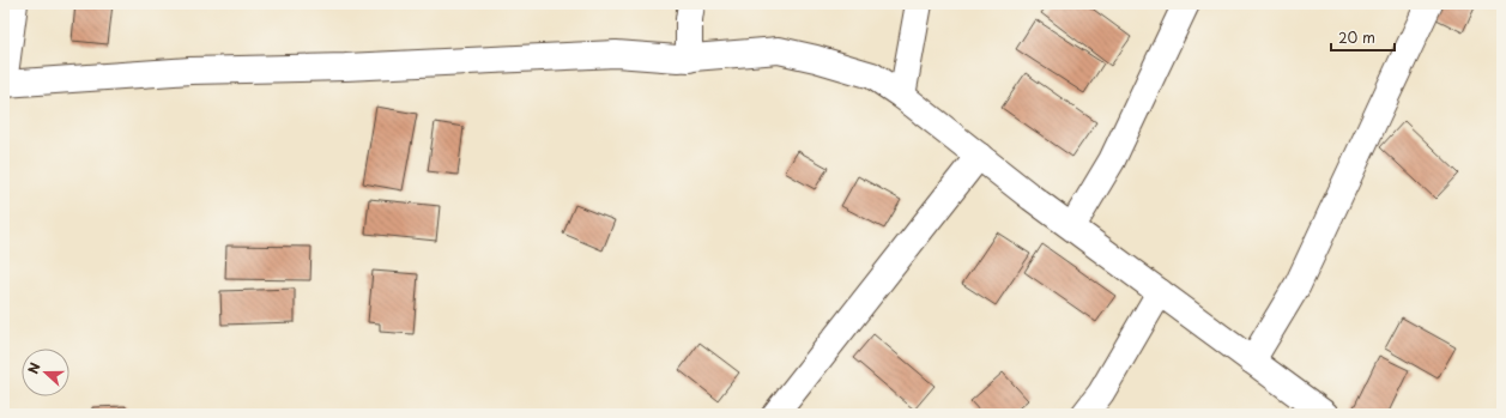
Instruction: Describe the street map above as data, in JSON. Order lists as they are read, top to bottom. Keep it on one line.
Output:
{"scale_bar":"20 m","north":"left"}
